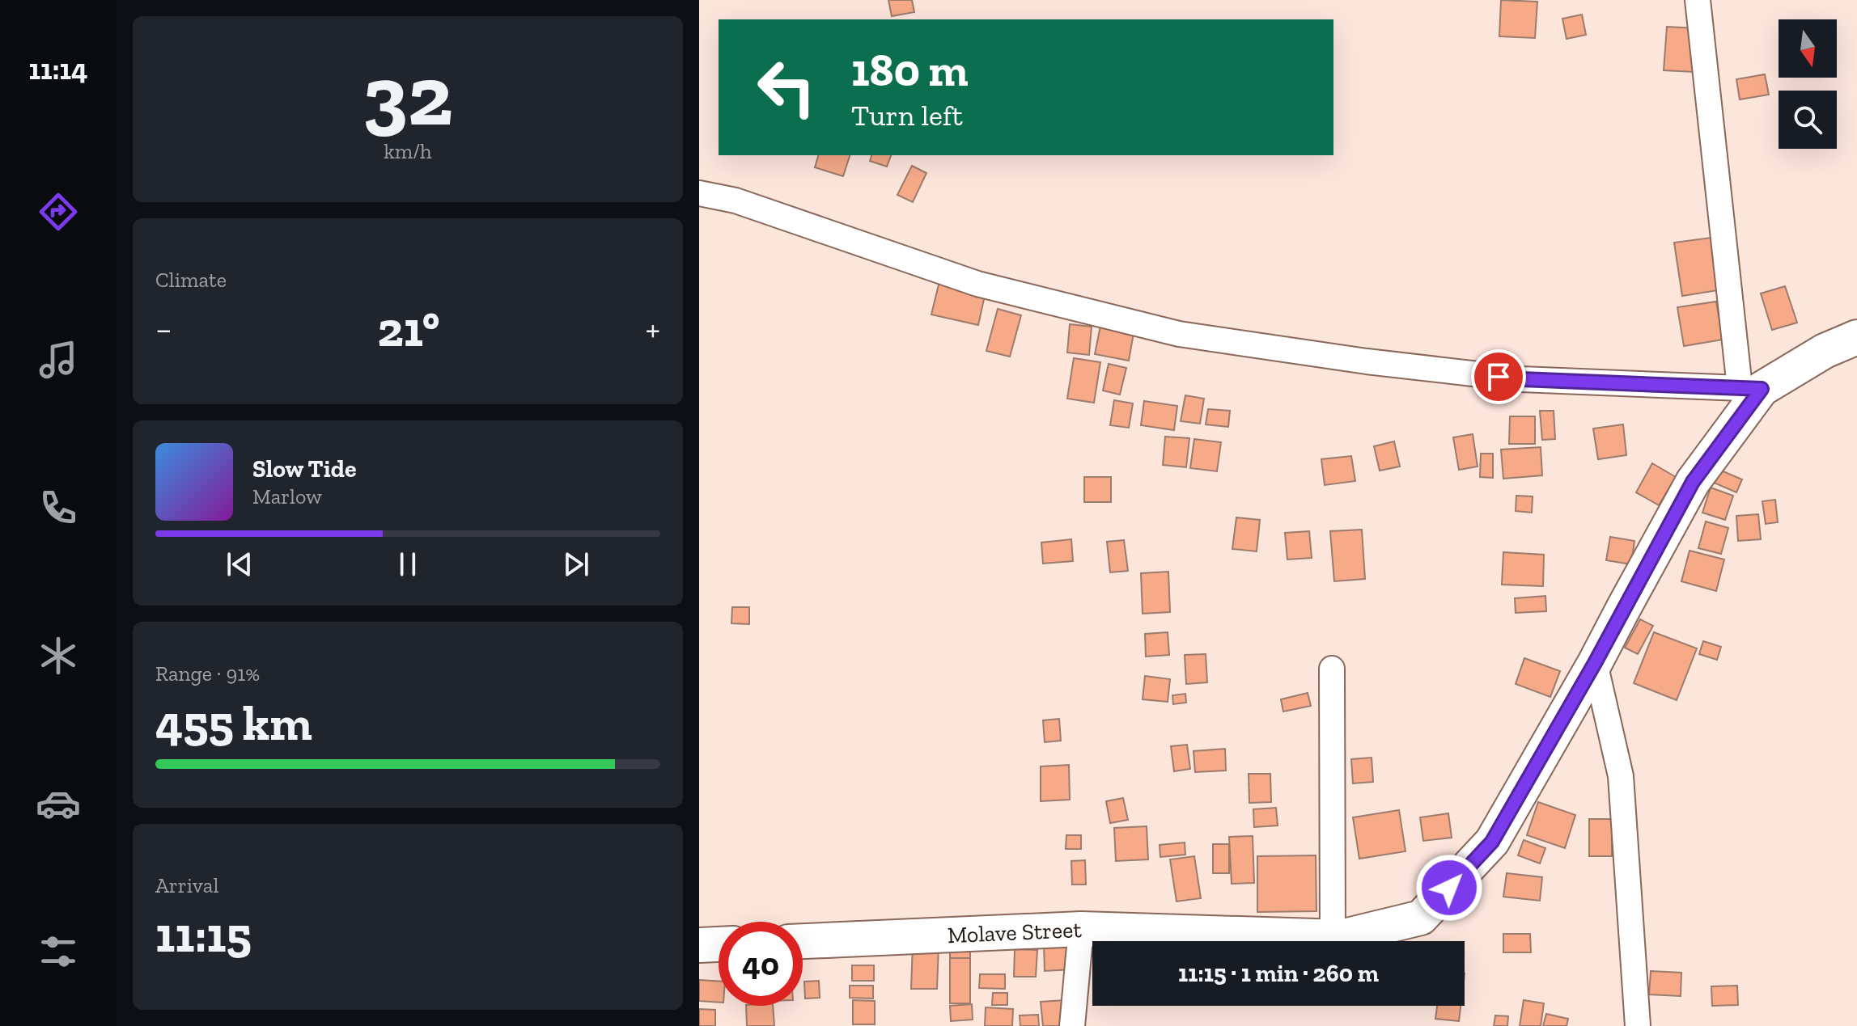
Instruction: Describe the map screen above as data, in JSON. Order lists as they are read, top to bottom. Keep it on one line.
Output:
{"streets":{"street":["Molave Street"]},"north":"bottom","page":{"tabs":"11:14","tile":[["32","km/h"],"Climate",["Range · 91%","455 km"],["Arrival","11:15"]],"turn":["180 m","Turn left"],"heat":["−","21°","+"],"song":["Slow Tide","Marlow"],"limit":"40","trip":"11:15 · 1 min · 260 m"}}
